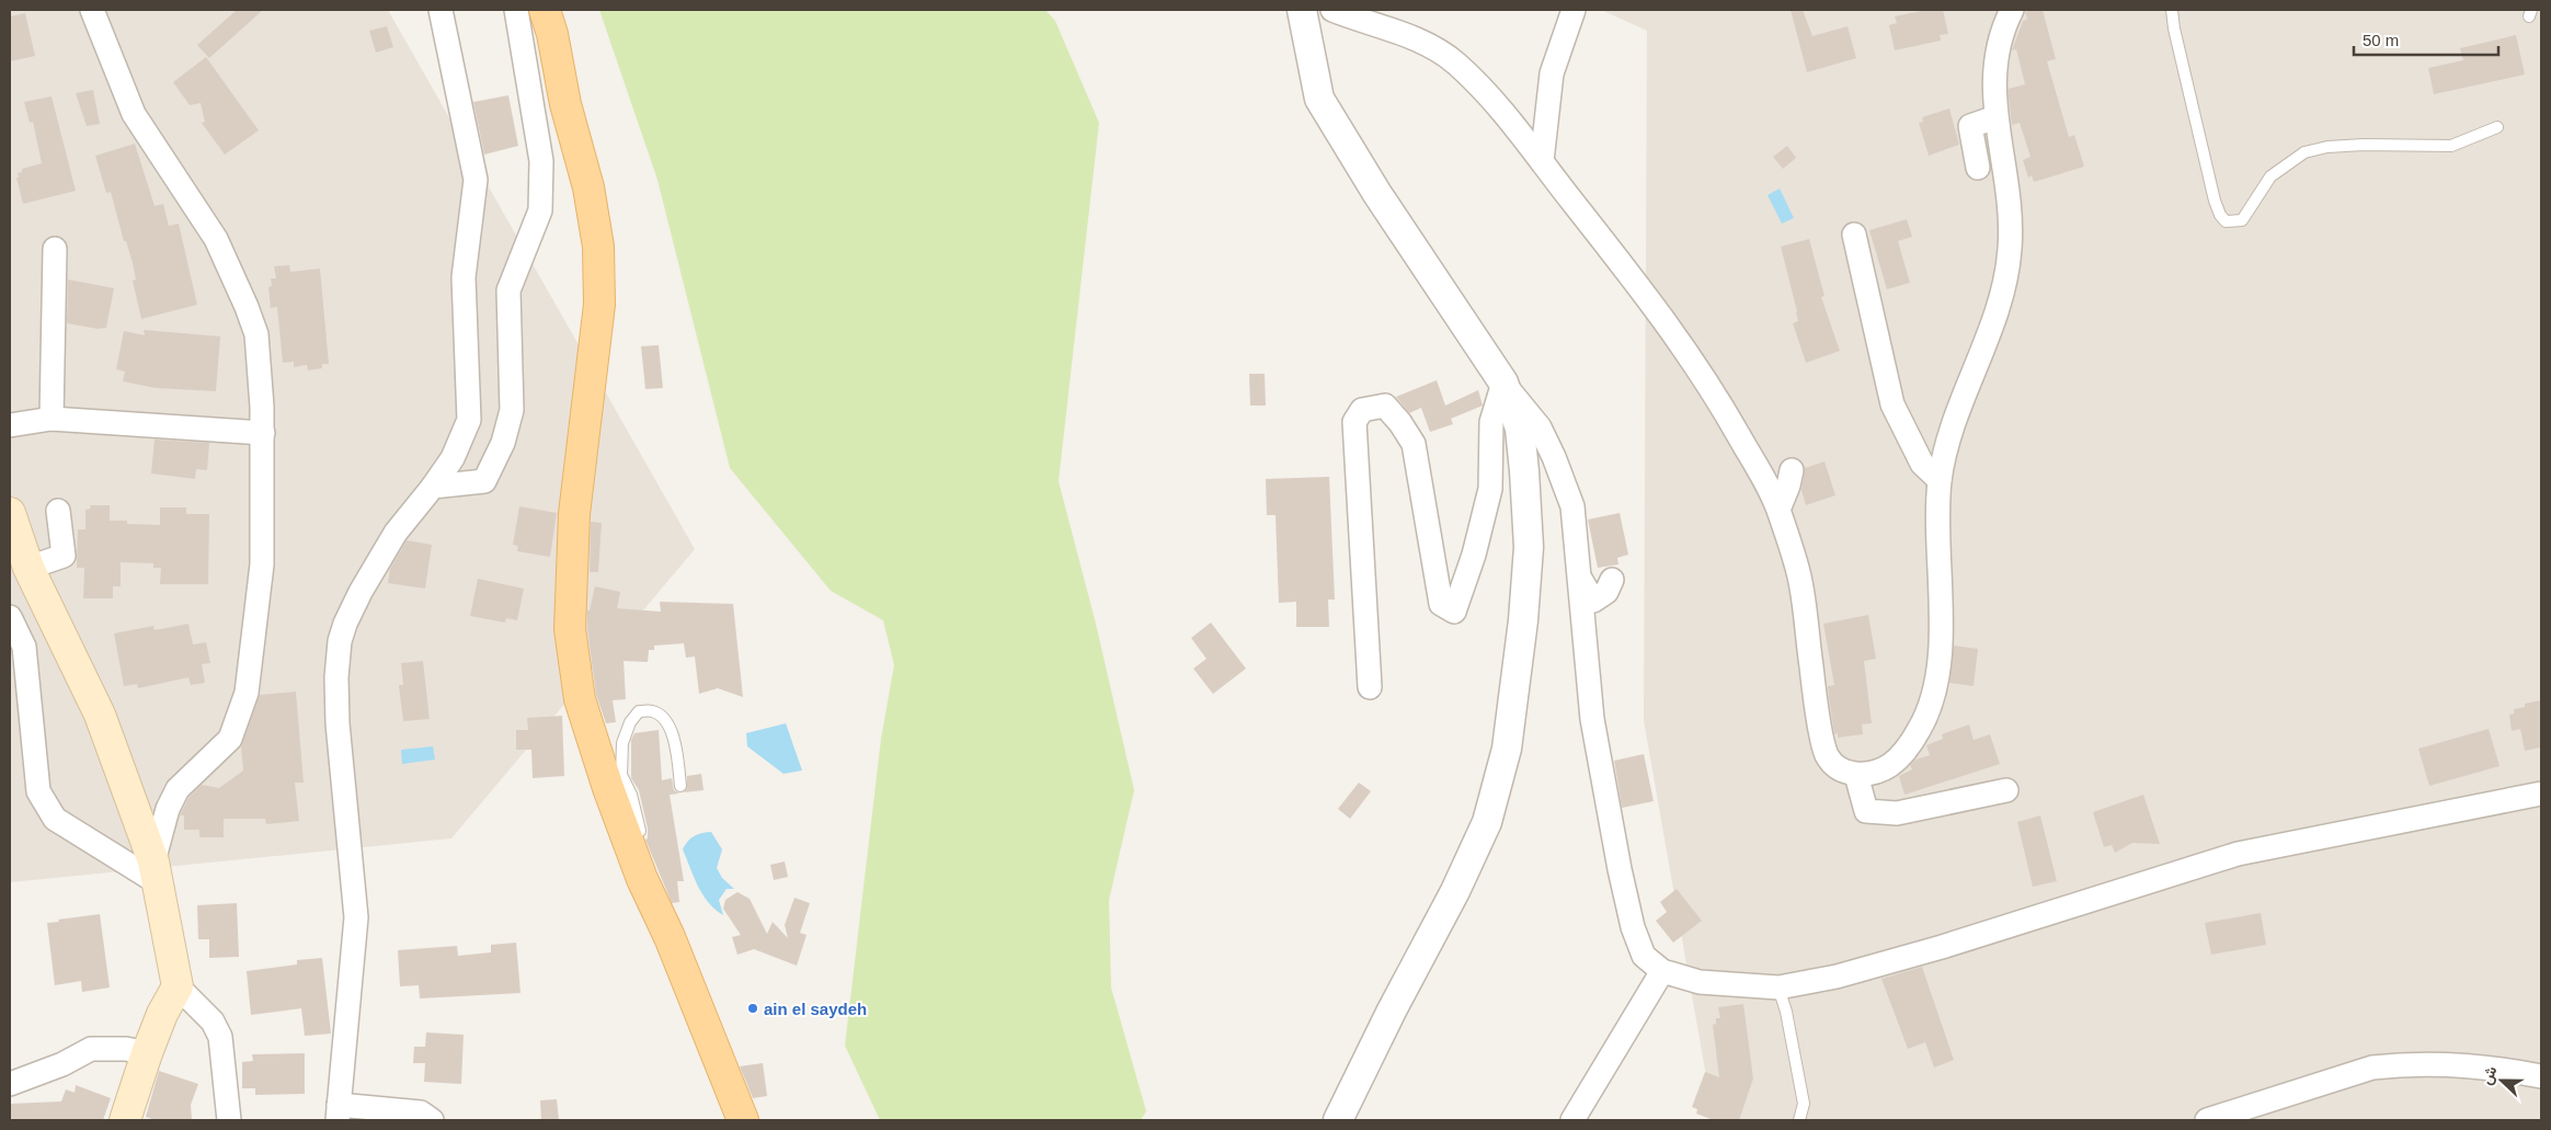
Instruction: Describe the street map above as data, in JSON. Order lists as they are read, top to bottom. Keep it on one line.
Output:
{"places":["ain el saydeh"],"scale_bar":"50 m","north":"left"}
